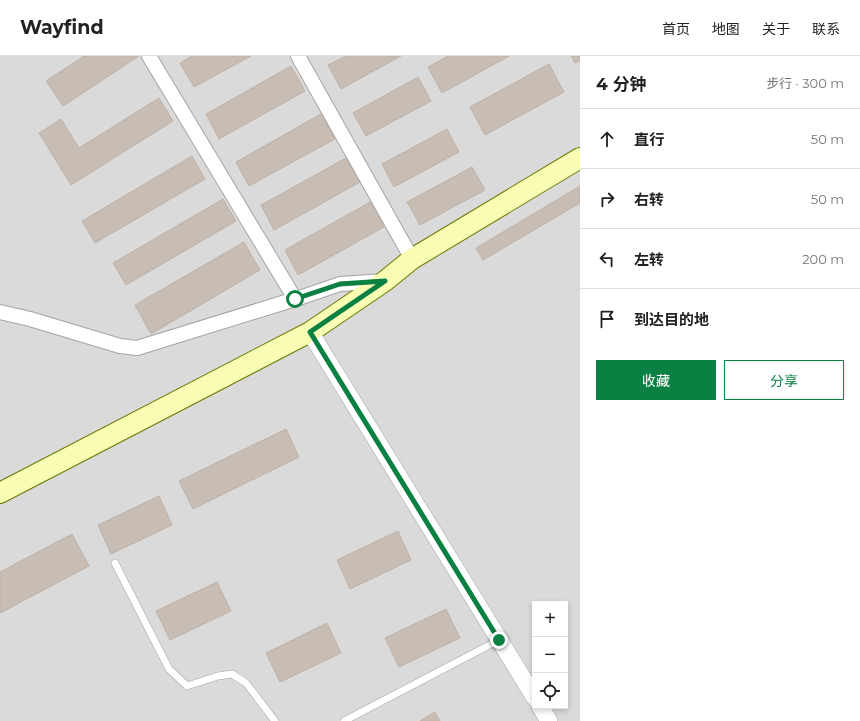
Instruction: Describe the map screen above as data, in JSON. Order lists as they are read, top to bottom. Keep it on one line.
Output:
{"page":{"header":"Wayfind","nav":["首页","地图","关于","联系"],"heading":["4 分钟","步行 · 300 m"],"list":[["直行","50 m"],["右转","50 m"],["左转","200 m"],"到达目的地"],"buttons":["收藏","分享"],"map_buttons":["+","−"]}}
